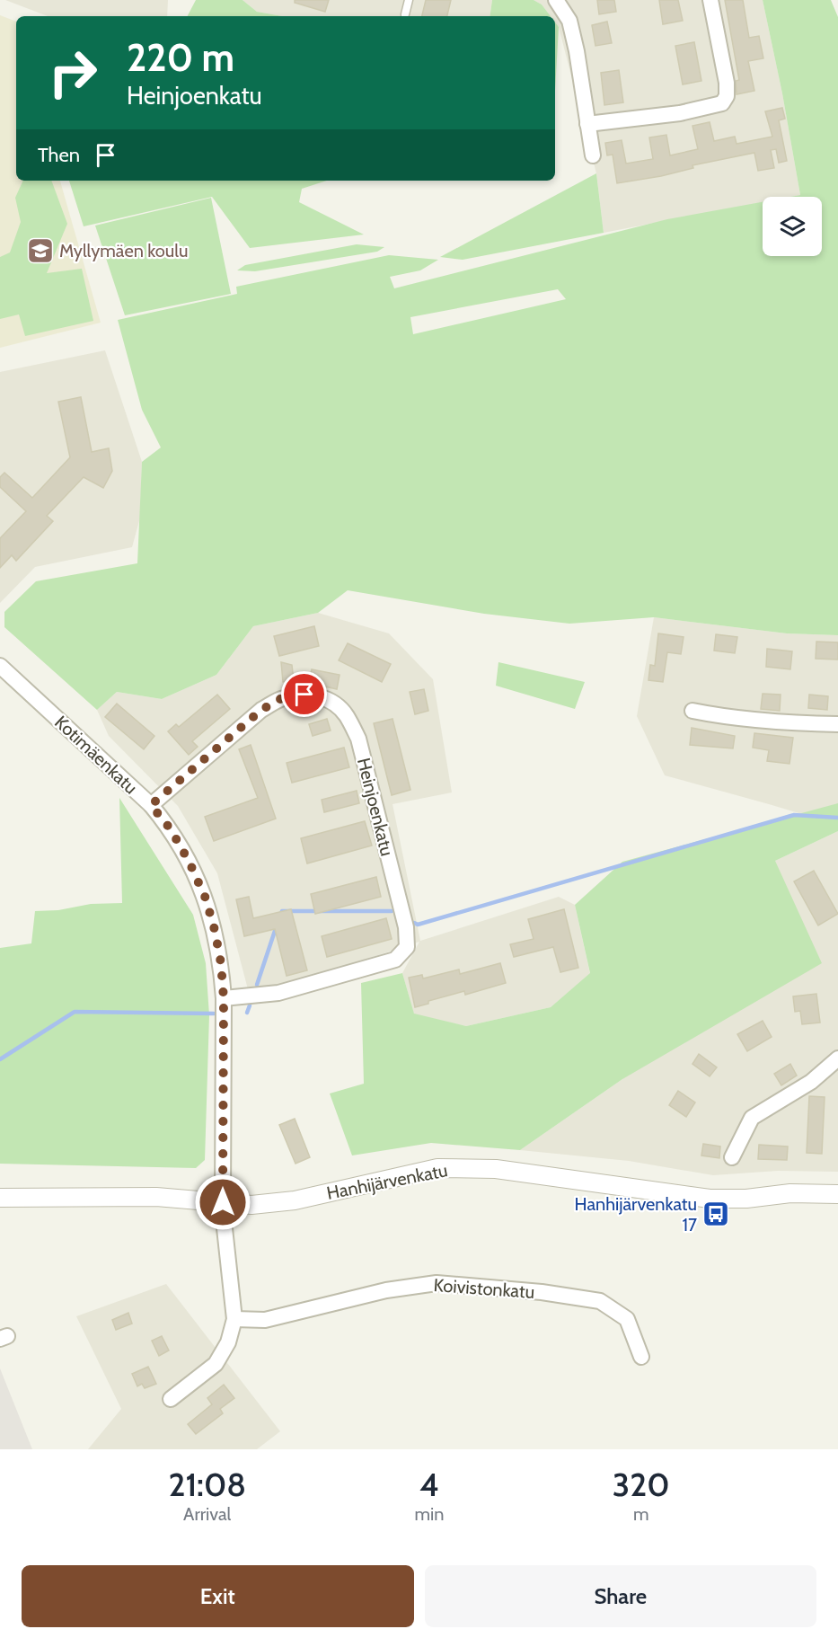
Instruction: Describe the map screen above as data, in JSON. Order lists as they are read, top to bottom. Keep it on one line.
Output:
{"streets":{"street":["Kotimäenkatu","Heinjoenkatu","Hanhijärvenkatu","Koivistonkatu"]},"crossings":[["Kotimäenkatu","Heinjoenkatu"],["Kotimäenkatu","Hanhijärvenkatu"],["Kotimäenkatu","Koivistonkatu"]],"places":{"school or university":["Myllymäen koulu"],"bus stop":["Hanhijärvenkatu 17"]},"page":{"turn":["220 m","Heinjoenkatu"],"then":"Then","eta":["21:08","Arrival","4","min","320","m"],"buttons":["Exit","Share"]}}
